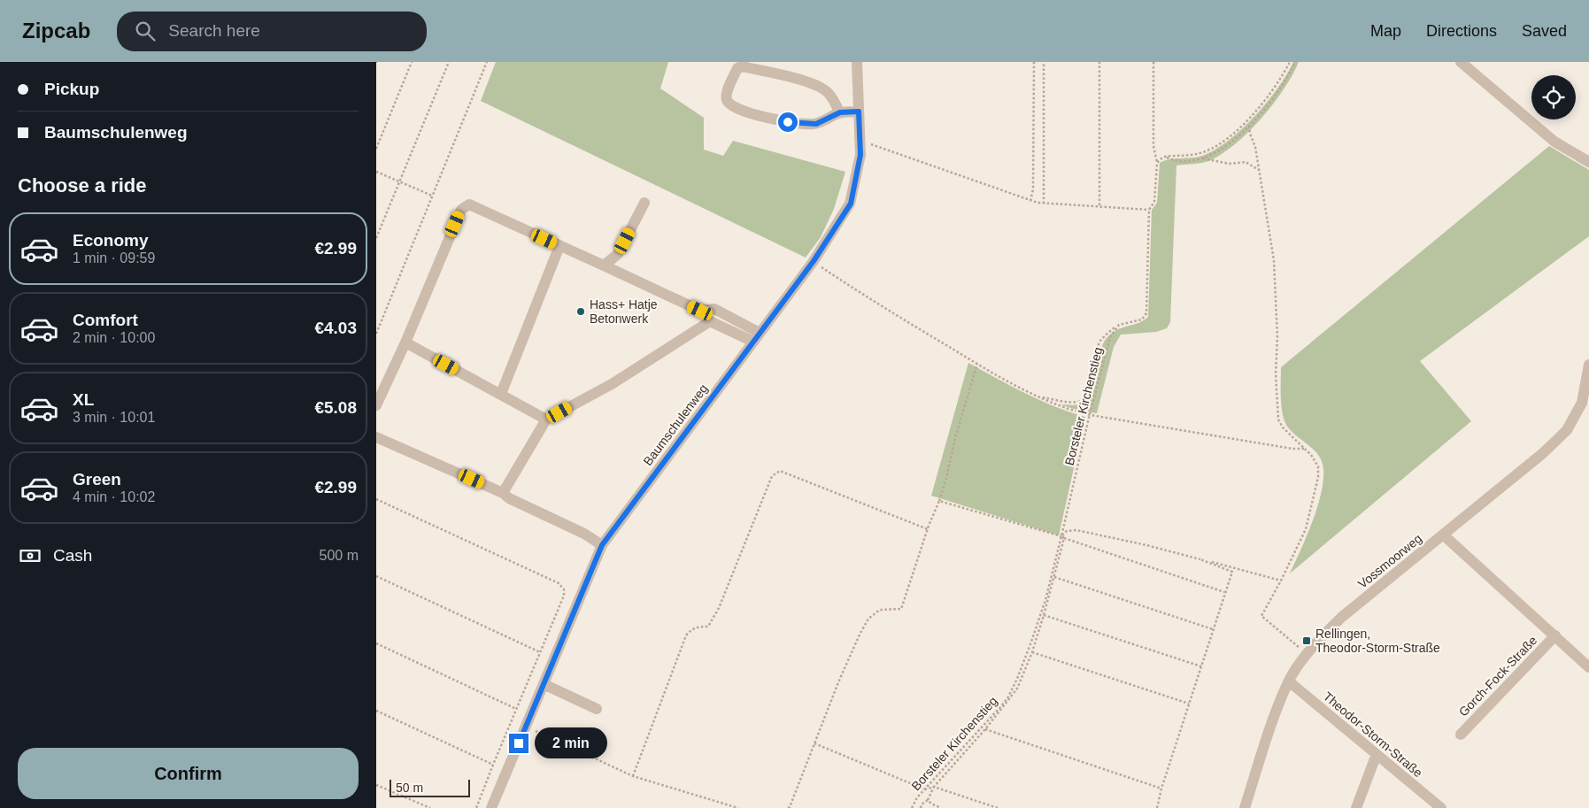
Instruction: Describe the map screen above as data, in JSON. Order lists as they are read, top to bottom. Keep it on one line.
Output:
{"streets":{"street":["Baumschulenweg","Vossmoorweg","Gorch-Fock-Straße","Theodor-Storm-Straße"],"path":["Borsteler Kirchenstieg"]},"crossings":[["Vossmoorweg","Theodor-Storm-Straße"]],"places":{"other":["Hass+ Hatje Betonwerk"],"transit":["Rellingen, Theodor-Storm-Straße"]},"scale_bar":"50 m","page":{"header":"Zipcab","search":"Search here","nav":["Map","Directions","Saved"],"banner":["Pickup","Baumschulenweg"],"heading":"Choose a ride","list":[{"name":"Economy","note":"1 min · 09:59","value":"€2.99"},{"name":"Comfort","note":"2 min · 10:00","value":"€4.03"},{"name":"XL","note":"3 min · 10:01","value":"€5.08"},{"name":"Green","note":"4 min · 10:02","value":"€2.99"}],"pay":["Cash","500 m"],"bubble":"2 min","buttons":"Confirm","scale":"50 m"}}
